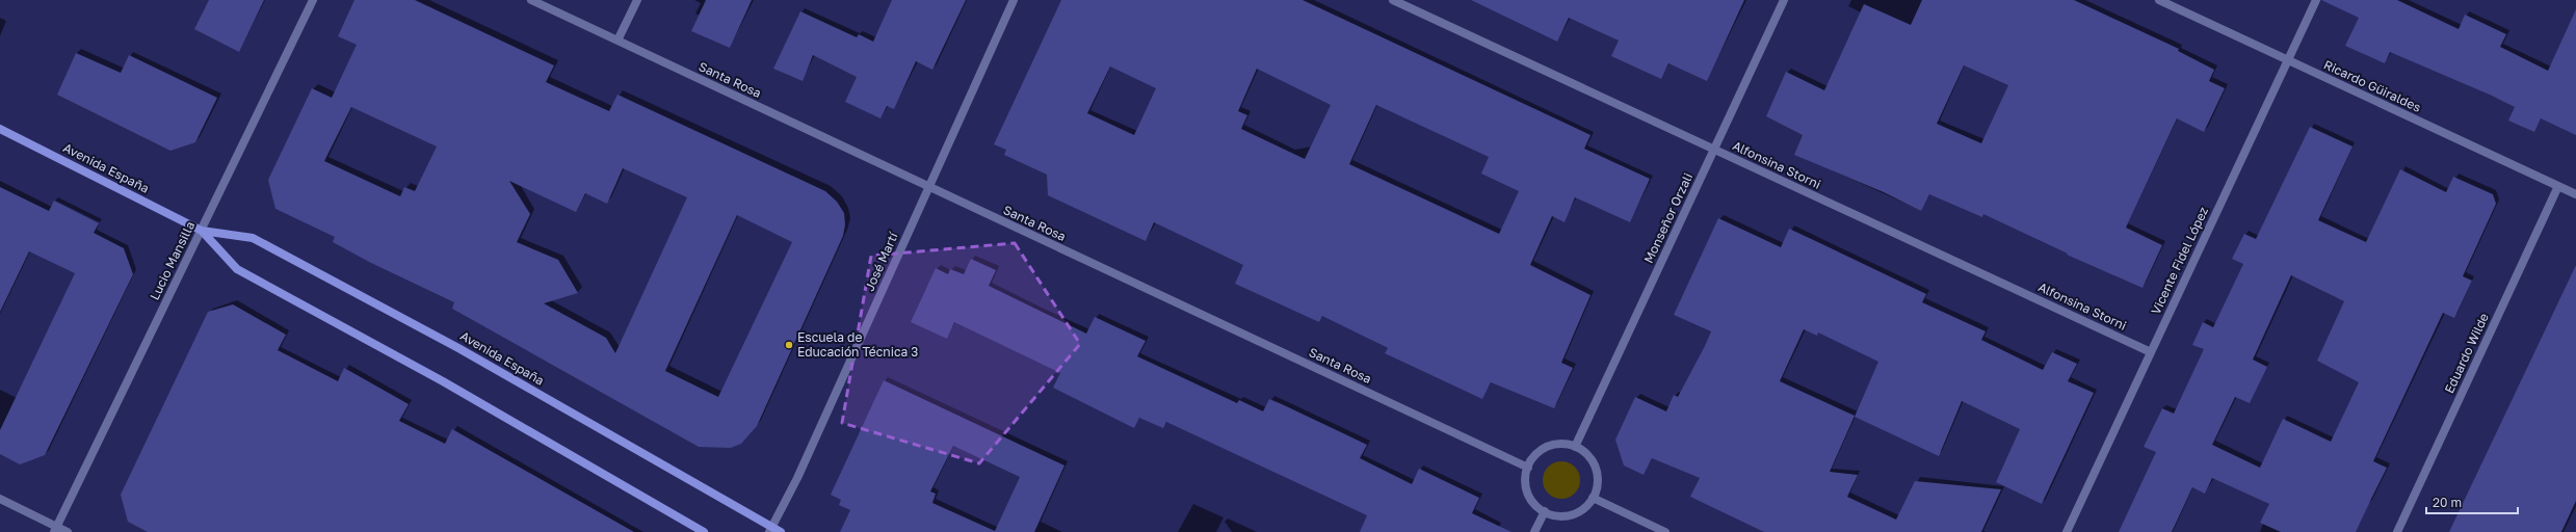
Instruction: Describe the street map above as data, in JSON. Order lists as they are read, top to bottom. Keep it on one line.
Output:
{"streets":{"main road":["Avenida España"],"street":["Santa Rosa","Ricardo Güiraldes","Alfonsina Storni","Monseñor Orzali","Lucio Mansilla","Vicente Fidel López","José Martí","Eduardo Wilde"]},"crossings":[["Santa Rosa","Monseñor Orzali"],["Santa Rosa","José Martí"],["Ricardo Güiraldes","Vicente Fidel López"],["Ricardo Güiraldes","Eduardo Wilde"],["Alfonsina Storni","Monseñor Orzali"],["Alfonsina Storni","Vicente Fidel López"],["Avenida España","Lucio Mansilla"],["Avenida España","José Martí"]],"places":["Escuela de Educación Técnica 3"],"scale_bar":"20 m"}
